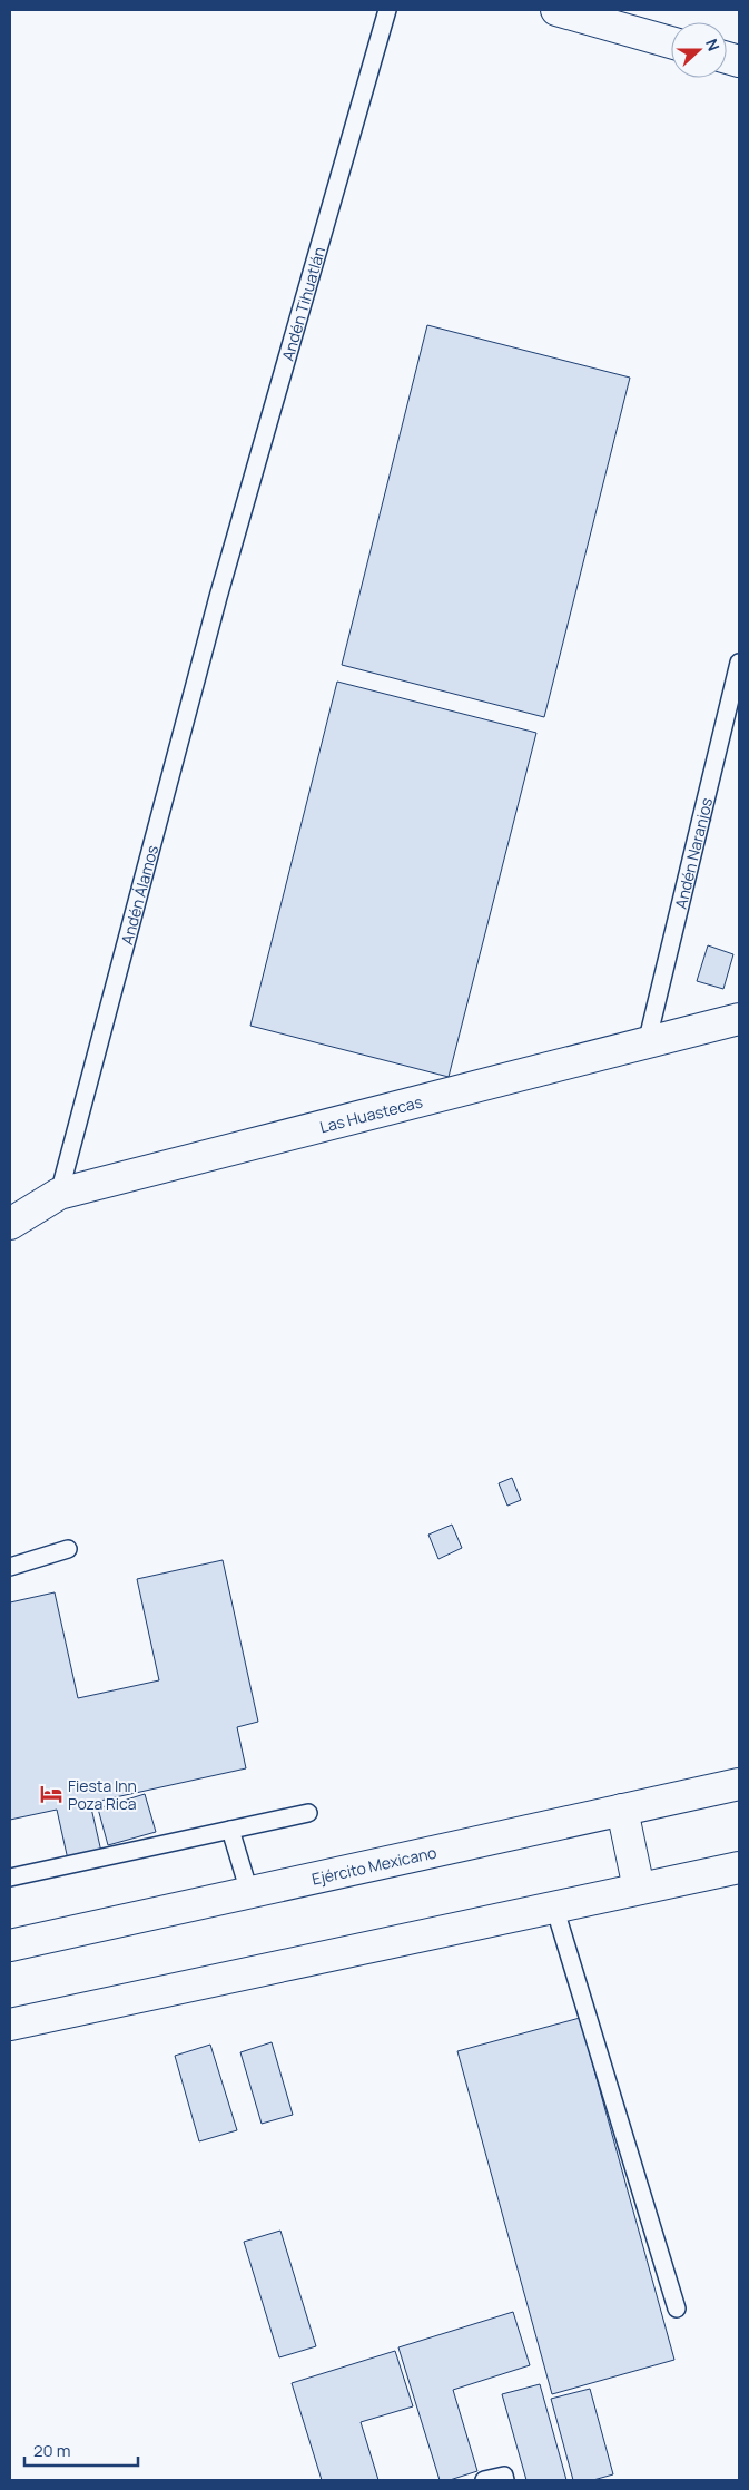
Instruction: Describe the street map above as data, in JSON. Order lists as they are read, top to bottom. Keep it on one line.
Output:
{"streets":{"main road":["Las Huastecas","Ejército Mexicano"],"lane":["Andén Tihuatlán","Andén Naranjos","Andén Álamos"]},"crossings":[["Andén Tihuatlán","Andén Álamos"],["Andén Naranjos","Las Huastecas"],["Andén Álamos","Las Huastecas"]],"places":{"hotel":["Fiesta Inn Poza Rica"]},"scale_bar":"20 m","north":"right"}
